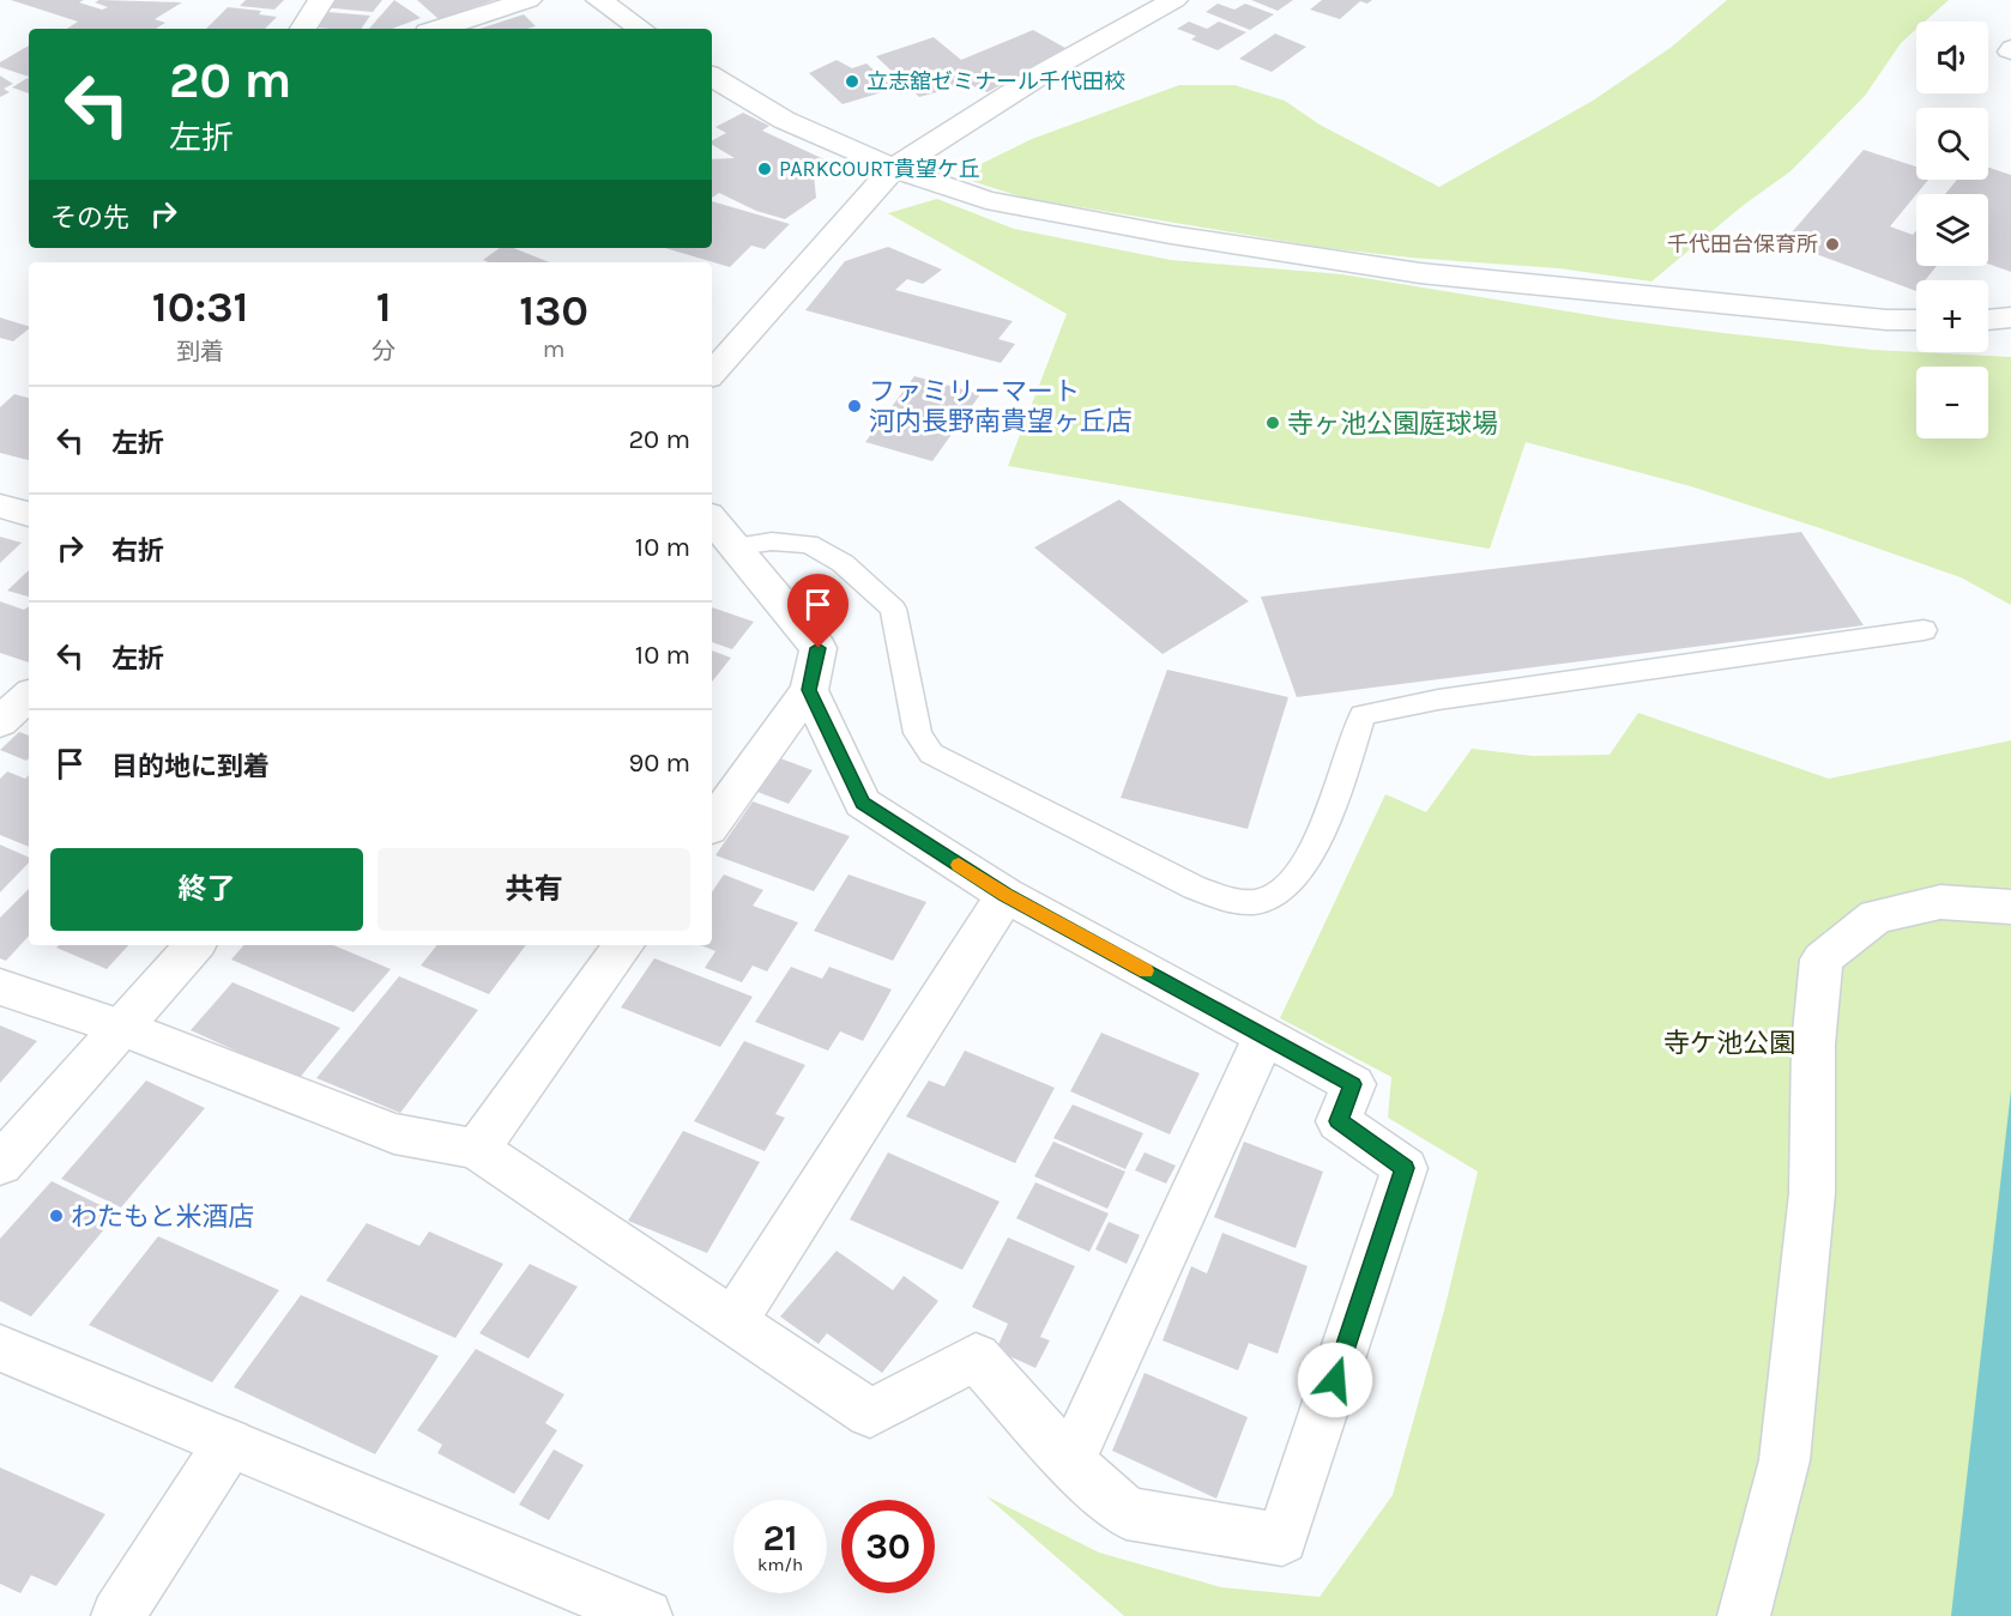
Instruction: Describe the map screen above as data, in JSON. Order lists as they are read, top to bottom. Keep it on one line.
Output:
{"parks":["寺ケ池公園"],"places":["立志舘ゼミナール千代田校","PARKCOURT貴望ケ丘","千代田台保育所","ファミリーマート 河内長野南貴望ヶ丘店","寺ヶ池公園庭球場","わたもと米酒店"],"page":{"map_buttons":["+","−"],"turn":["20 m","左折"],"then":"その先","eta":["10:31","到着","1","分","130","m"],"list":[{"name":"左折","value":"20 m"},{"name":"右折","value":"10 m"},{"name":"左折","value":"10 m"},{"name":"目的地に到着","value":"90 m"}],"buttons":["終了","共有"],"speed":"21 km/h","limit":"30"}}
